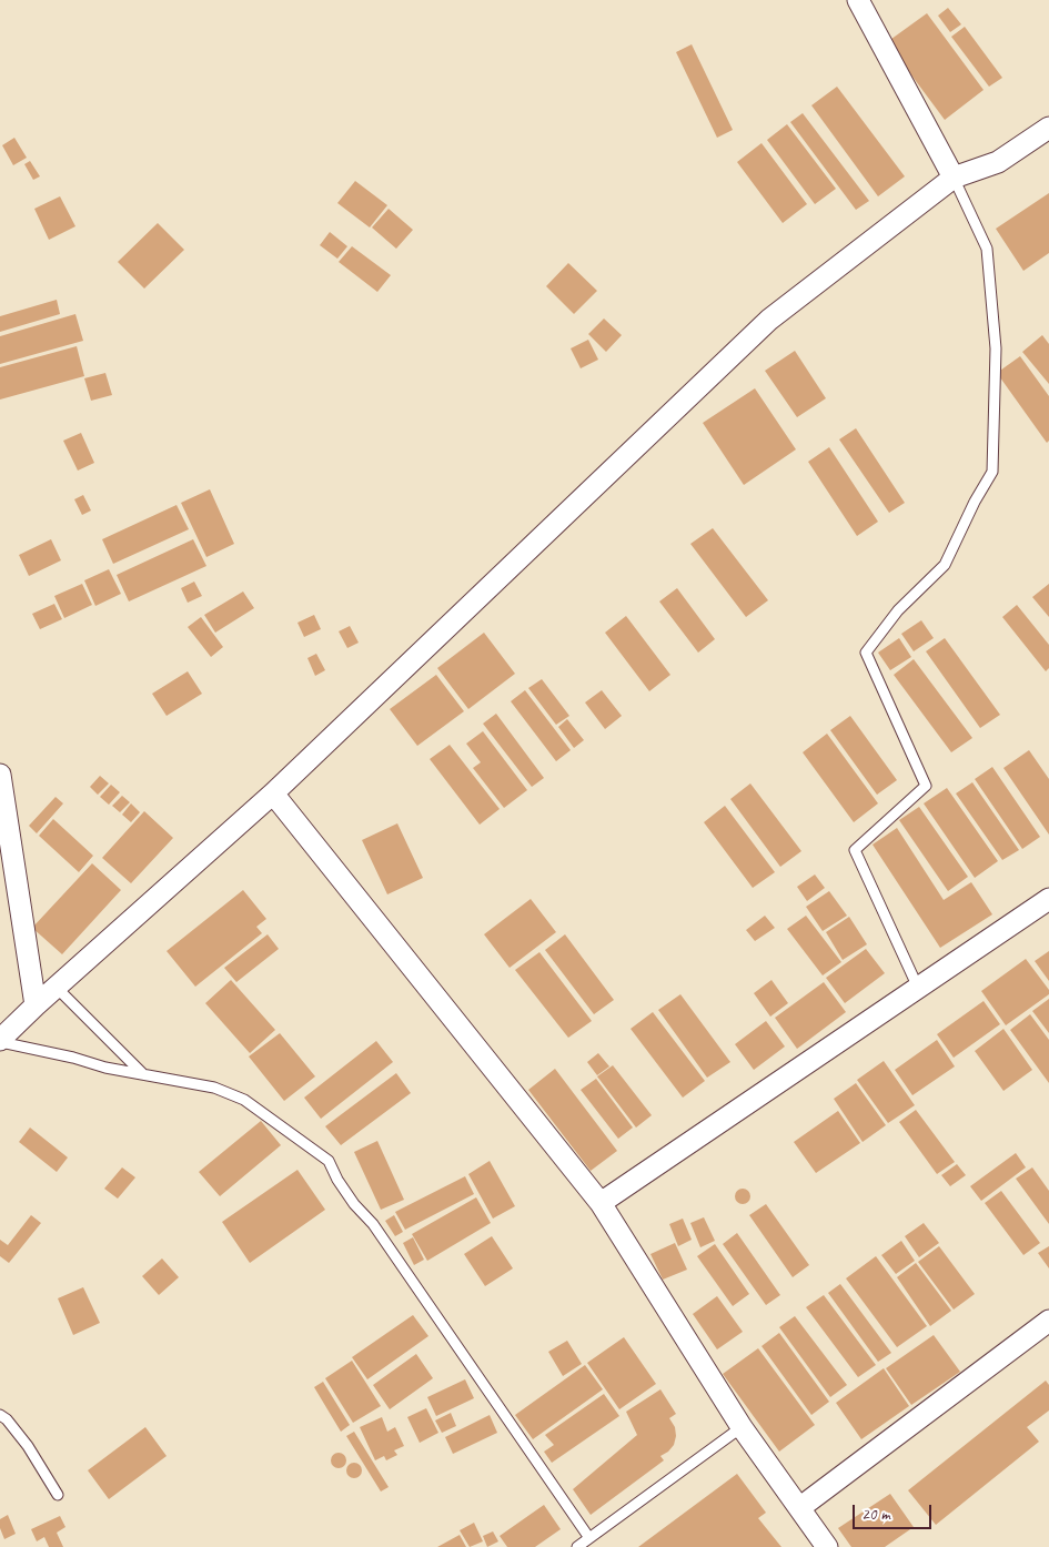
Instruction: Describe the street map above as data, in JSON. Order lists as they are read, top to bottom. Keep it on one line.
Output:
{"scale_bar":"20 m"}
